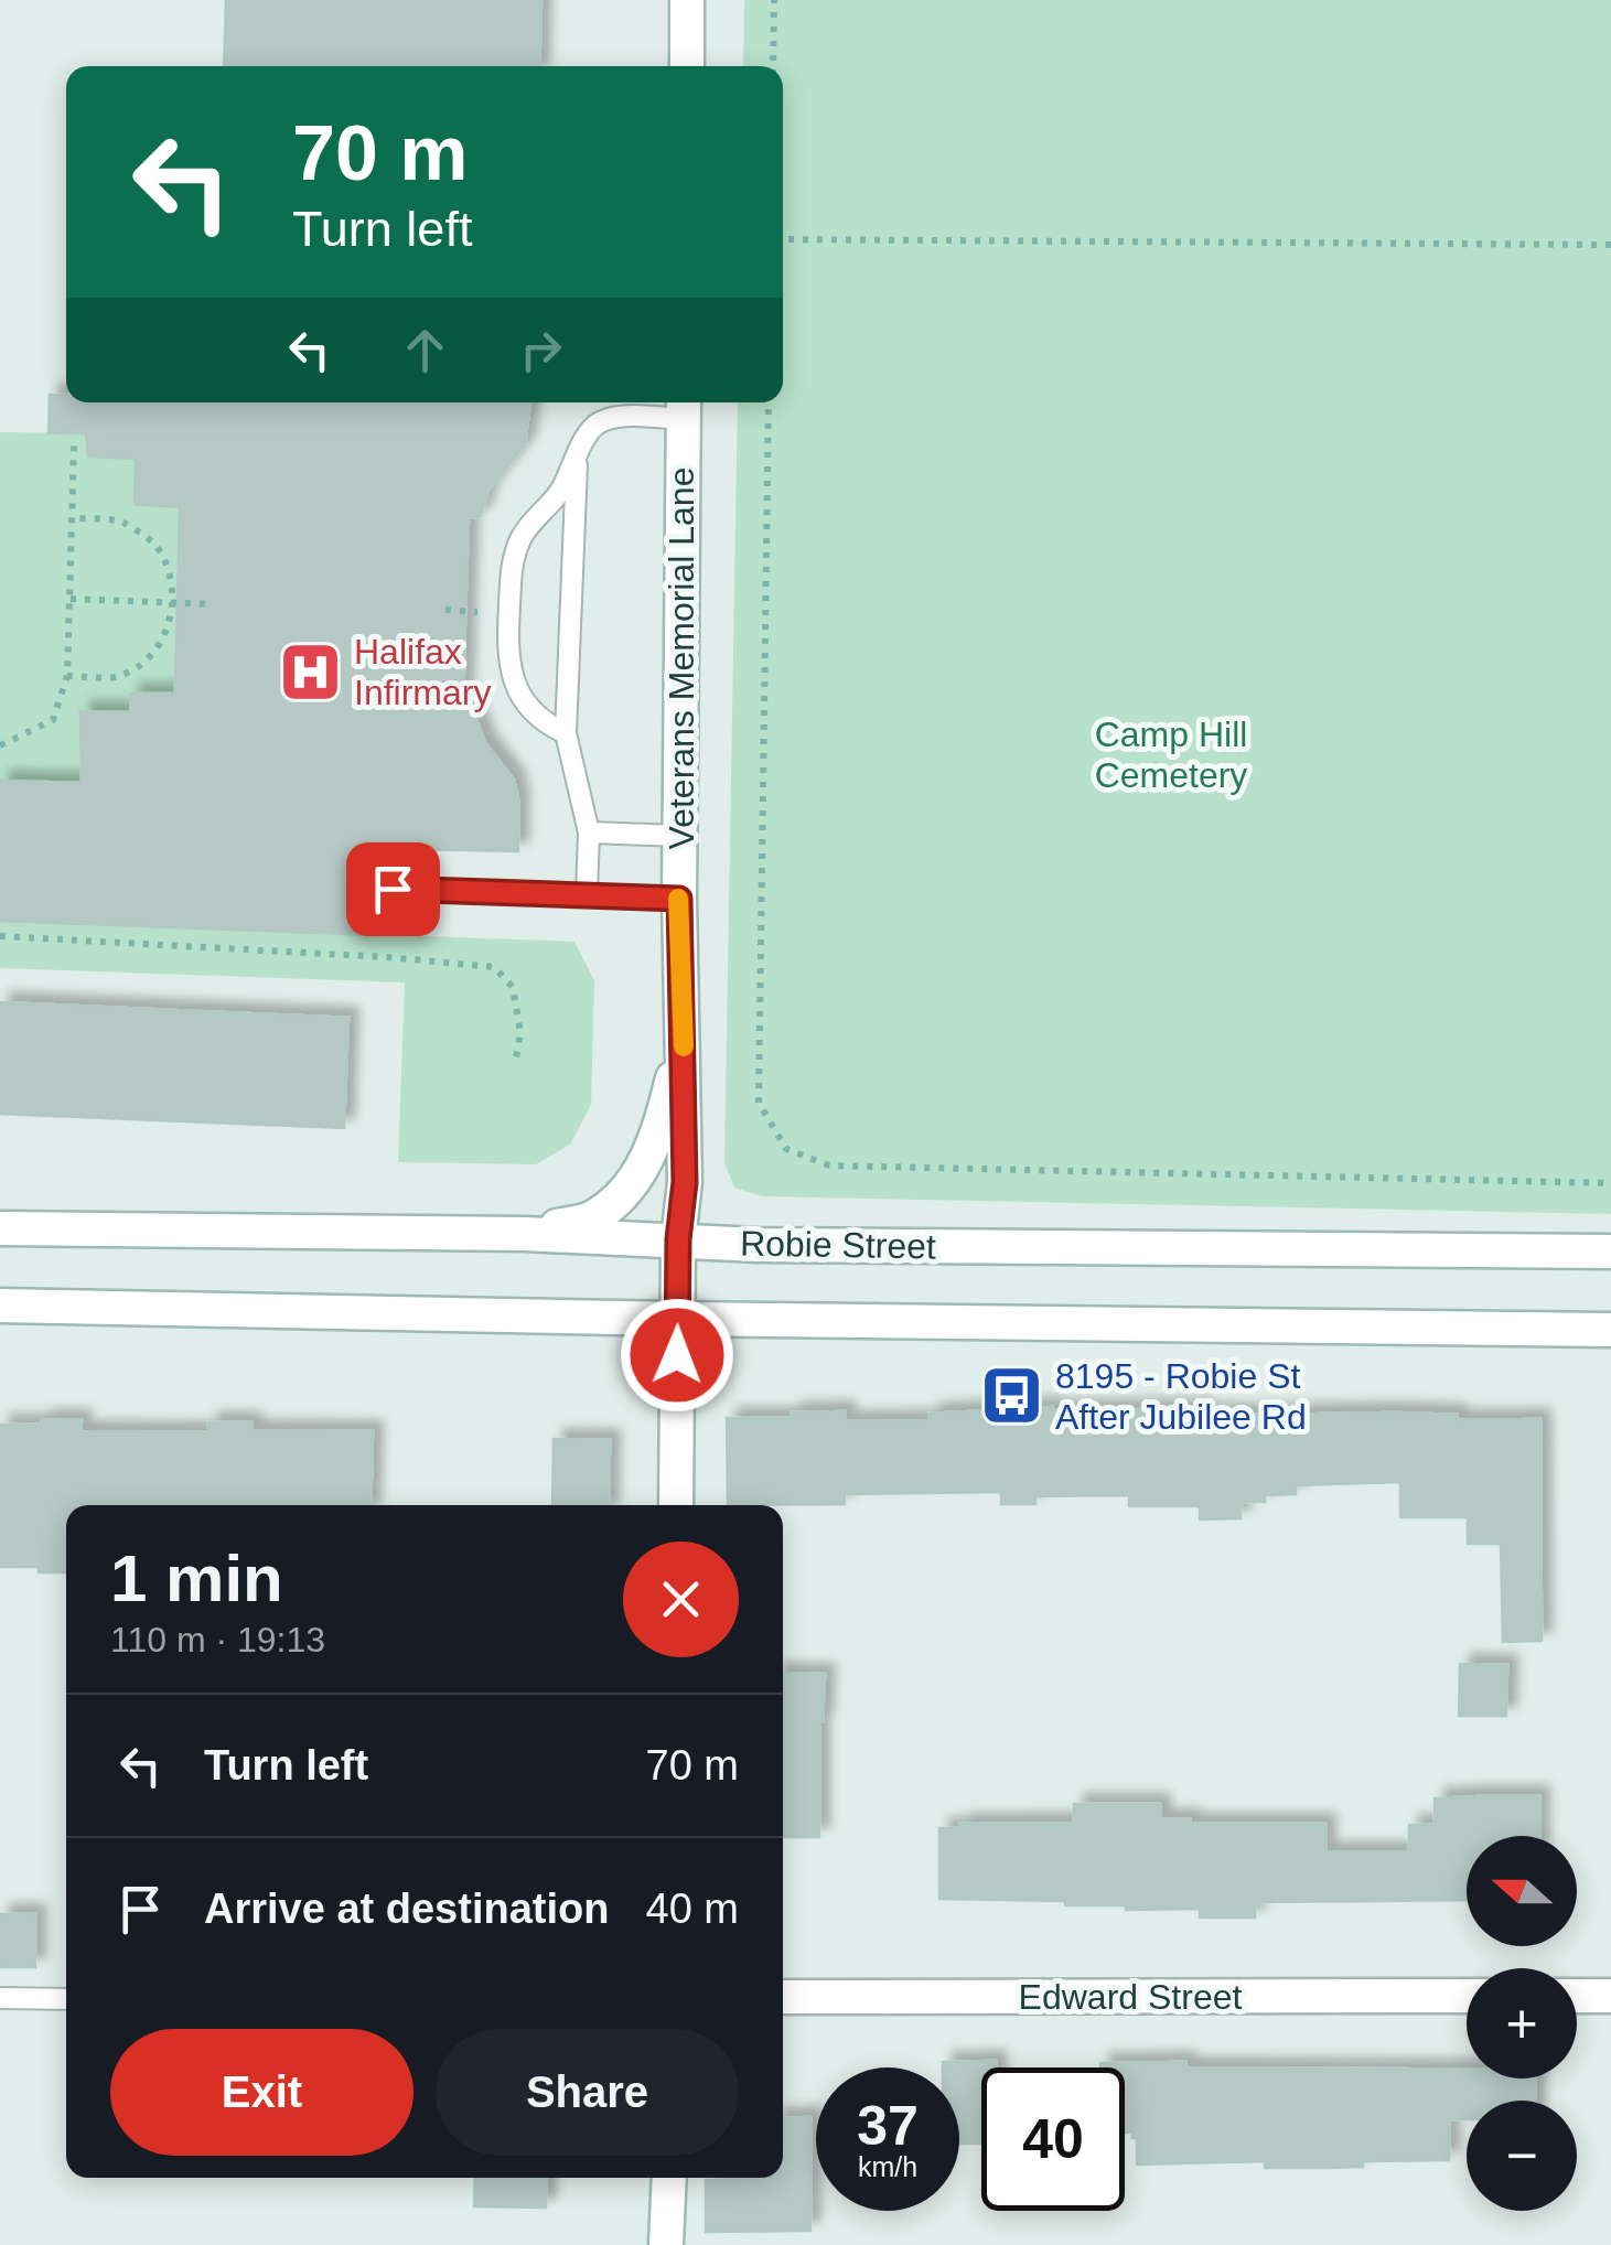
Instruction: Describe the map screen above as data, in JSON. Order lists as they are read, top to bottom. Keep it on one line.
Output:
{"streets":{"main road":["Veterans Memorial Lane","Robie Street","Edward Street"]},"crossings":[["Veterans Memorial Lane","Robie Street"]],"parks":["Camp Hill Cemetery"],"places":{"hospital":["Halifax Infirmary"],"bus stop":["8195 - Robie St After Jubilee Rd"]},"north":"left","page":{"turn":["70 m","Turn left"],"heading":["1 min","110 m · 19:13"],"list":[{"name":"Turn left","value":"70 m"},{"name":"Arrive at destination","value":"40 m"}],"map_buttons":["+","−"],"buttons":["Exit","Share"],"speed":"37 km/h","limit":"40"}}
